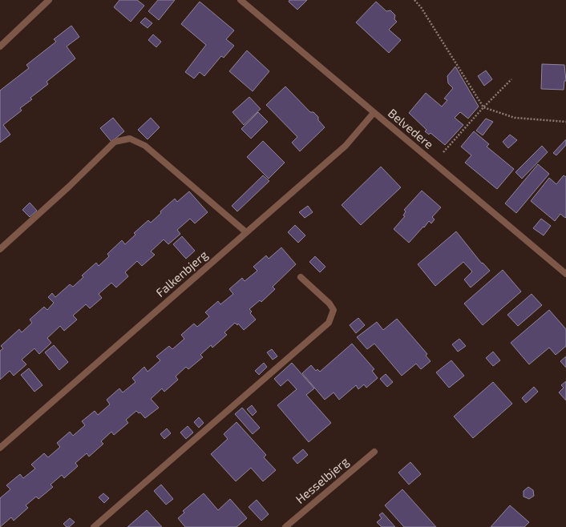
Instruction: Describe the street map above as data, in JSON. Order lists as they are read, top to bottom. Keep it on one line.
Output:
{"streets":{"street":["Belvedere","Falkenbjerg","Hesselbjerg"]},"crossings":[["Belvedere","Falkenbjerg"]]}
